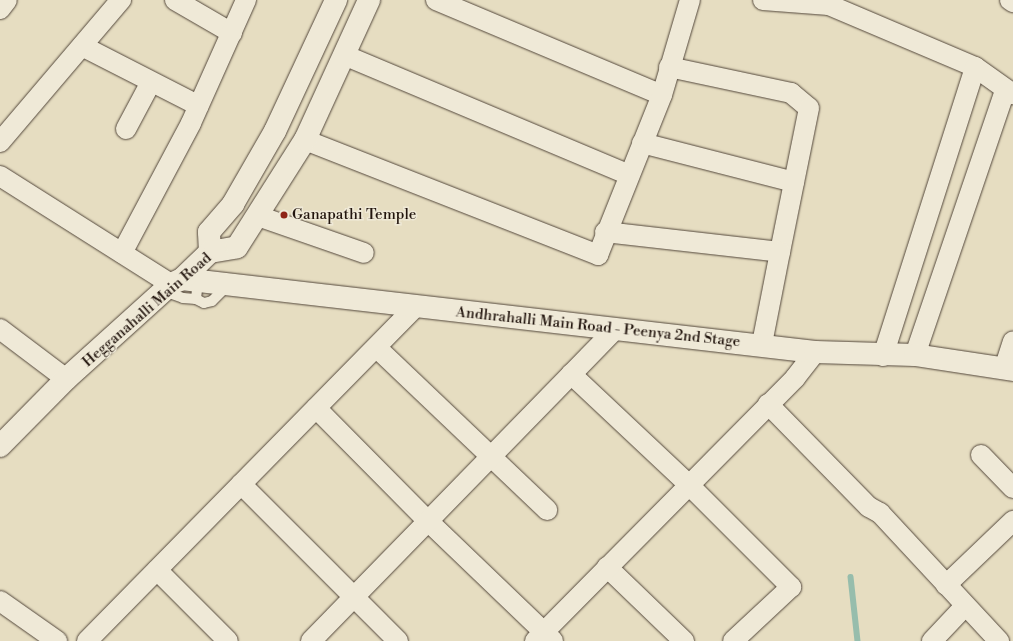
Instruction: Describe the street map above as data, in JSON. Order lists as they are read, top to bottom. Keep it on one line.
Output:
{"streets":{"main road":["Hegganahalli Main Road","Andhrahalli Main Road - Peenya 2nd Stage"]},"crossings":[["Hegganahalli Main Road","Andhrahalli Main Road - Peenya 2nd Stage"]],"places":["Ganapathi Temple"]}
